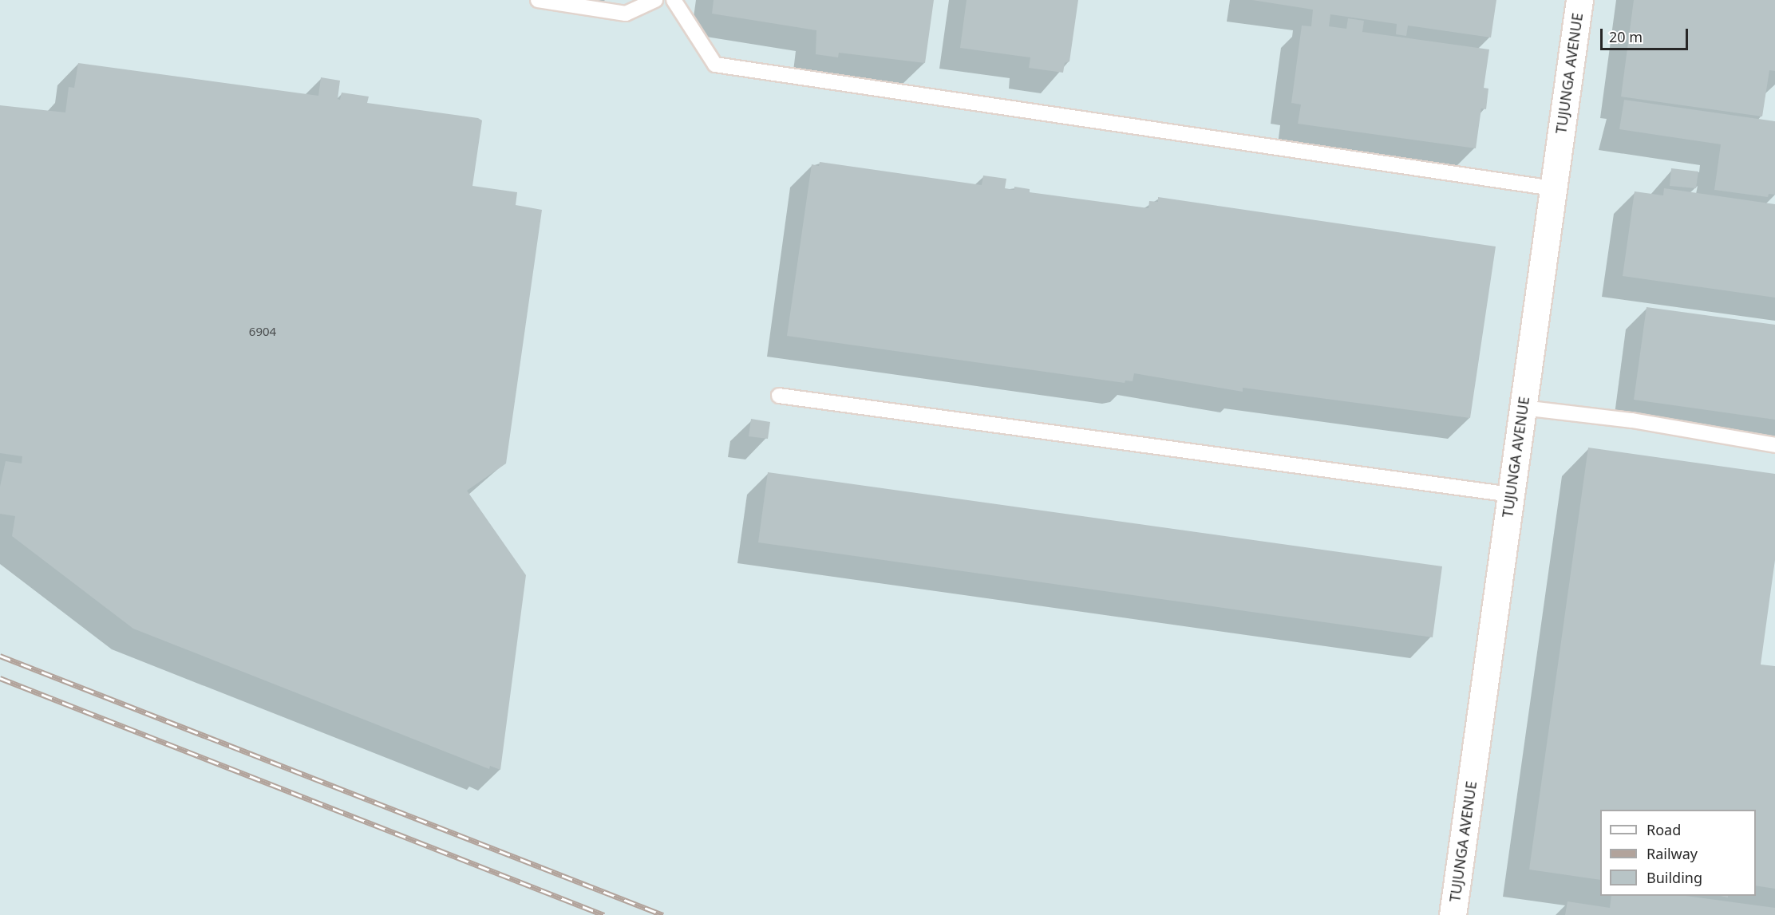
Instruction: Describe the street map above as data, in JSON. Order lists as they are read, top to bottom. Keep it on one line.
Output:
{"streets":{"street":["TUJUNGA AVENUE"]},"house_numbers":["6904"],"legend":["Road","Railway","Building"],"scale_bar":"20 m"}
